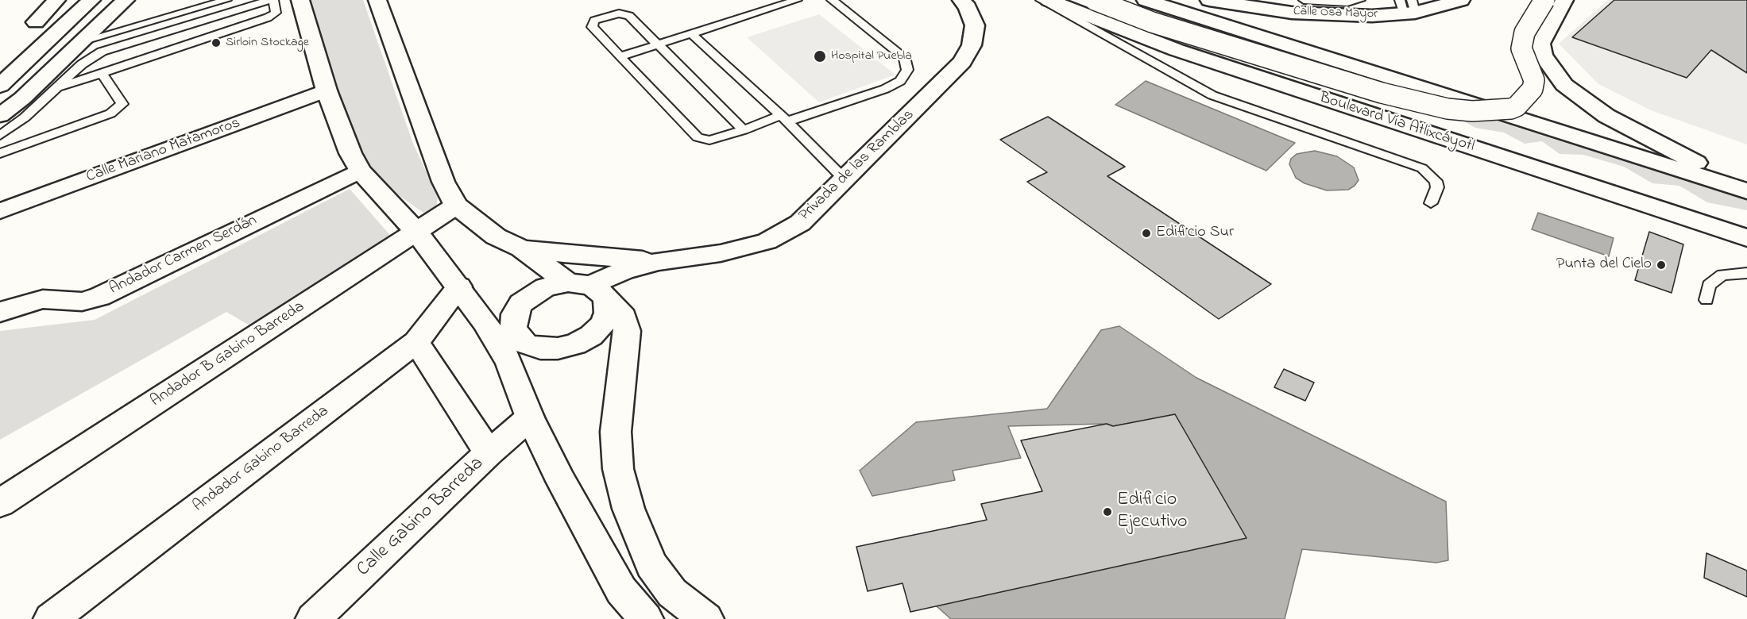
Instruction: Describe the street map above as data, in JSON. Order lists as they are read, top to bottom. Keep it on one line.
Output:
{"streets":{"street":["Calle Osa Mayor","Boulevard Vía Atlixcáyotl","Calle Mariano Matamoros","Privada de las Ramblas","Andador Carmen Serdán","Andador B Gabino Barreda","Andador Gabino Barreda","Calle Gabino Barreda"]},"places":["Sirloin Stockage","Hospital Puebla","Edificio Sur","Punta del Cielo","Edificio Ejecutivo"]}
